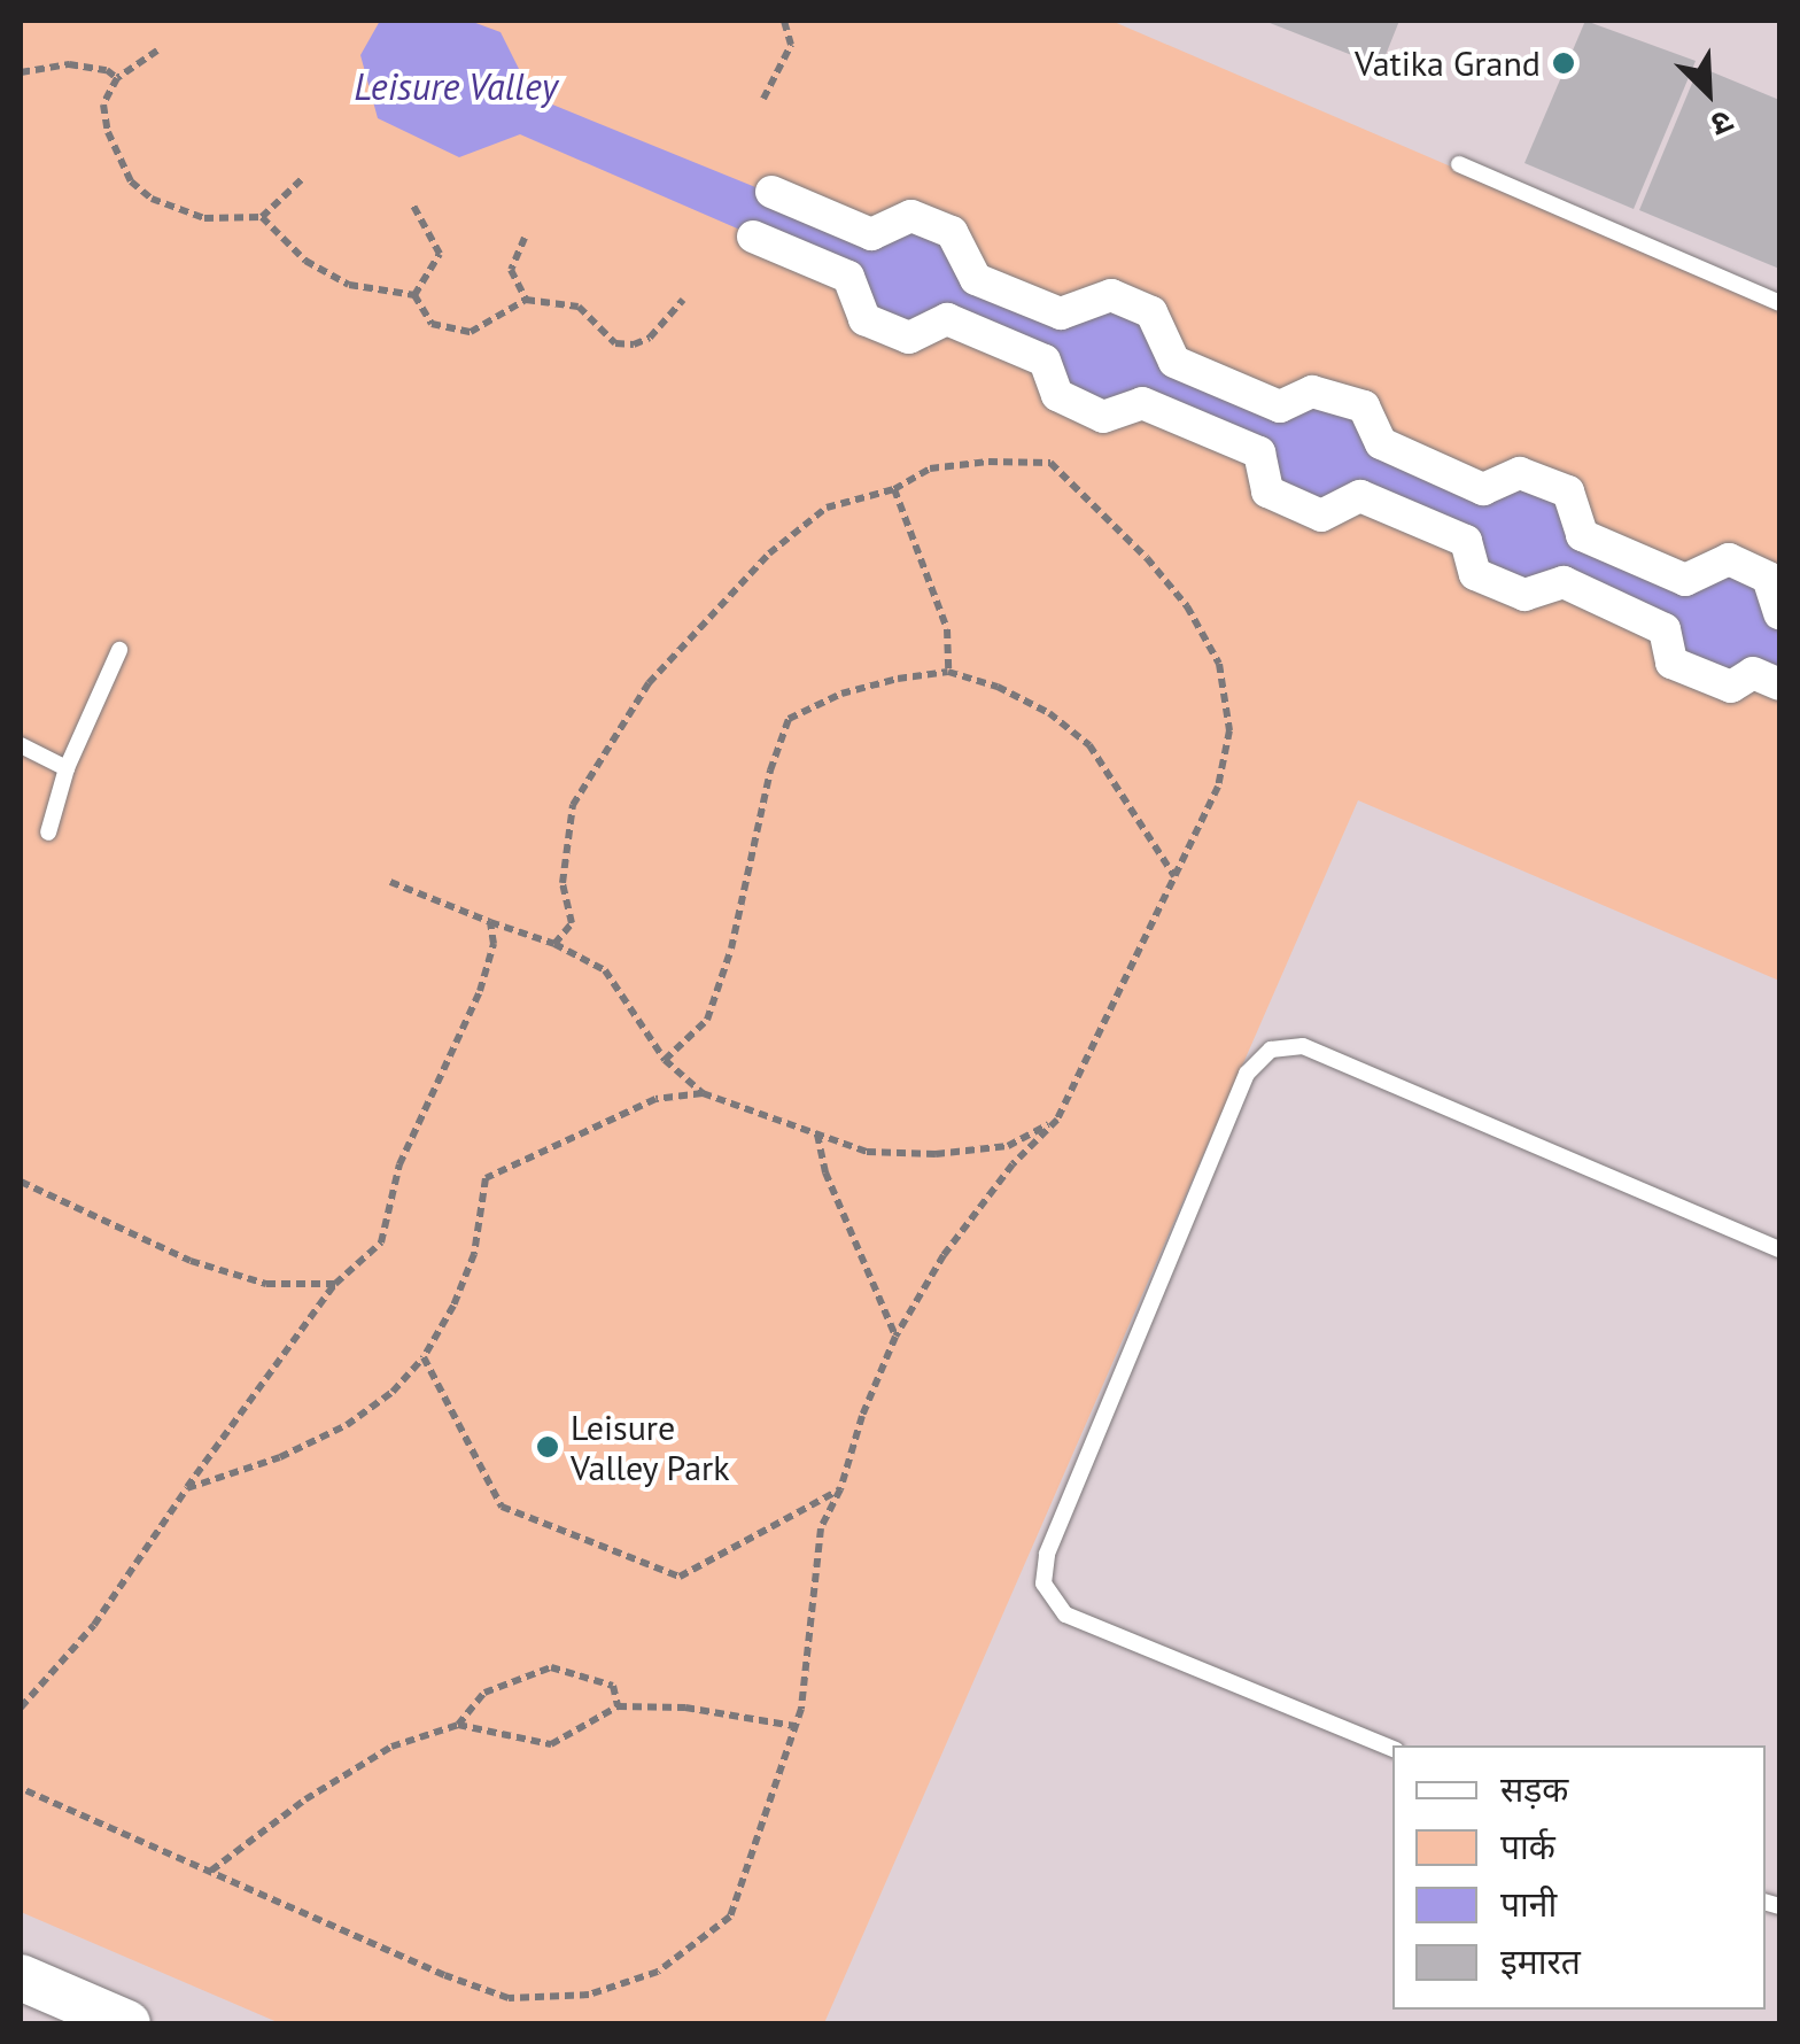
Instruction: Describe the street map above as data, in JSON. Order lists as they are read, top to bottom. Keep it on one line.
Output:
{"water":["Leisure Valley"],"places":["Vatika Grand","Leisure Valley Park"],"legend":["सड़क","पार्क","पानी","इमारत"],"north":"bottom right"}
